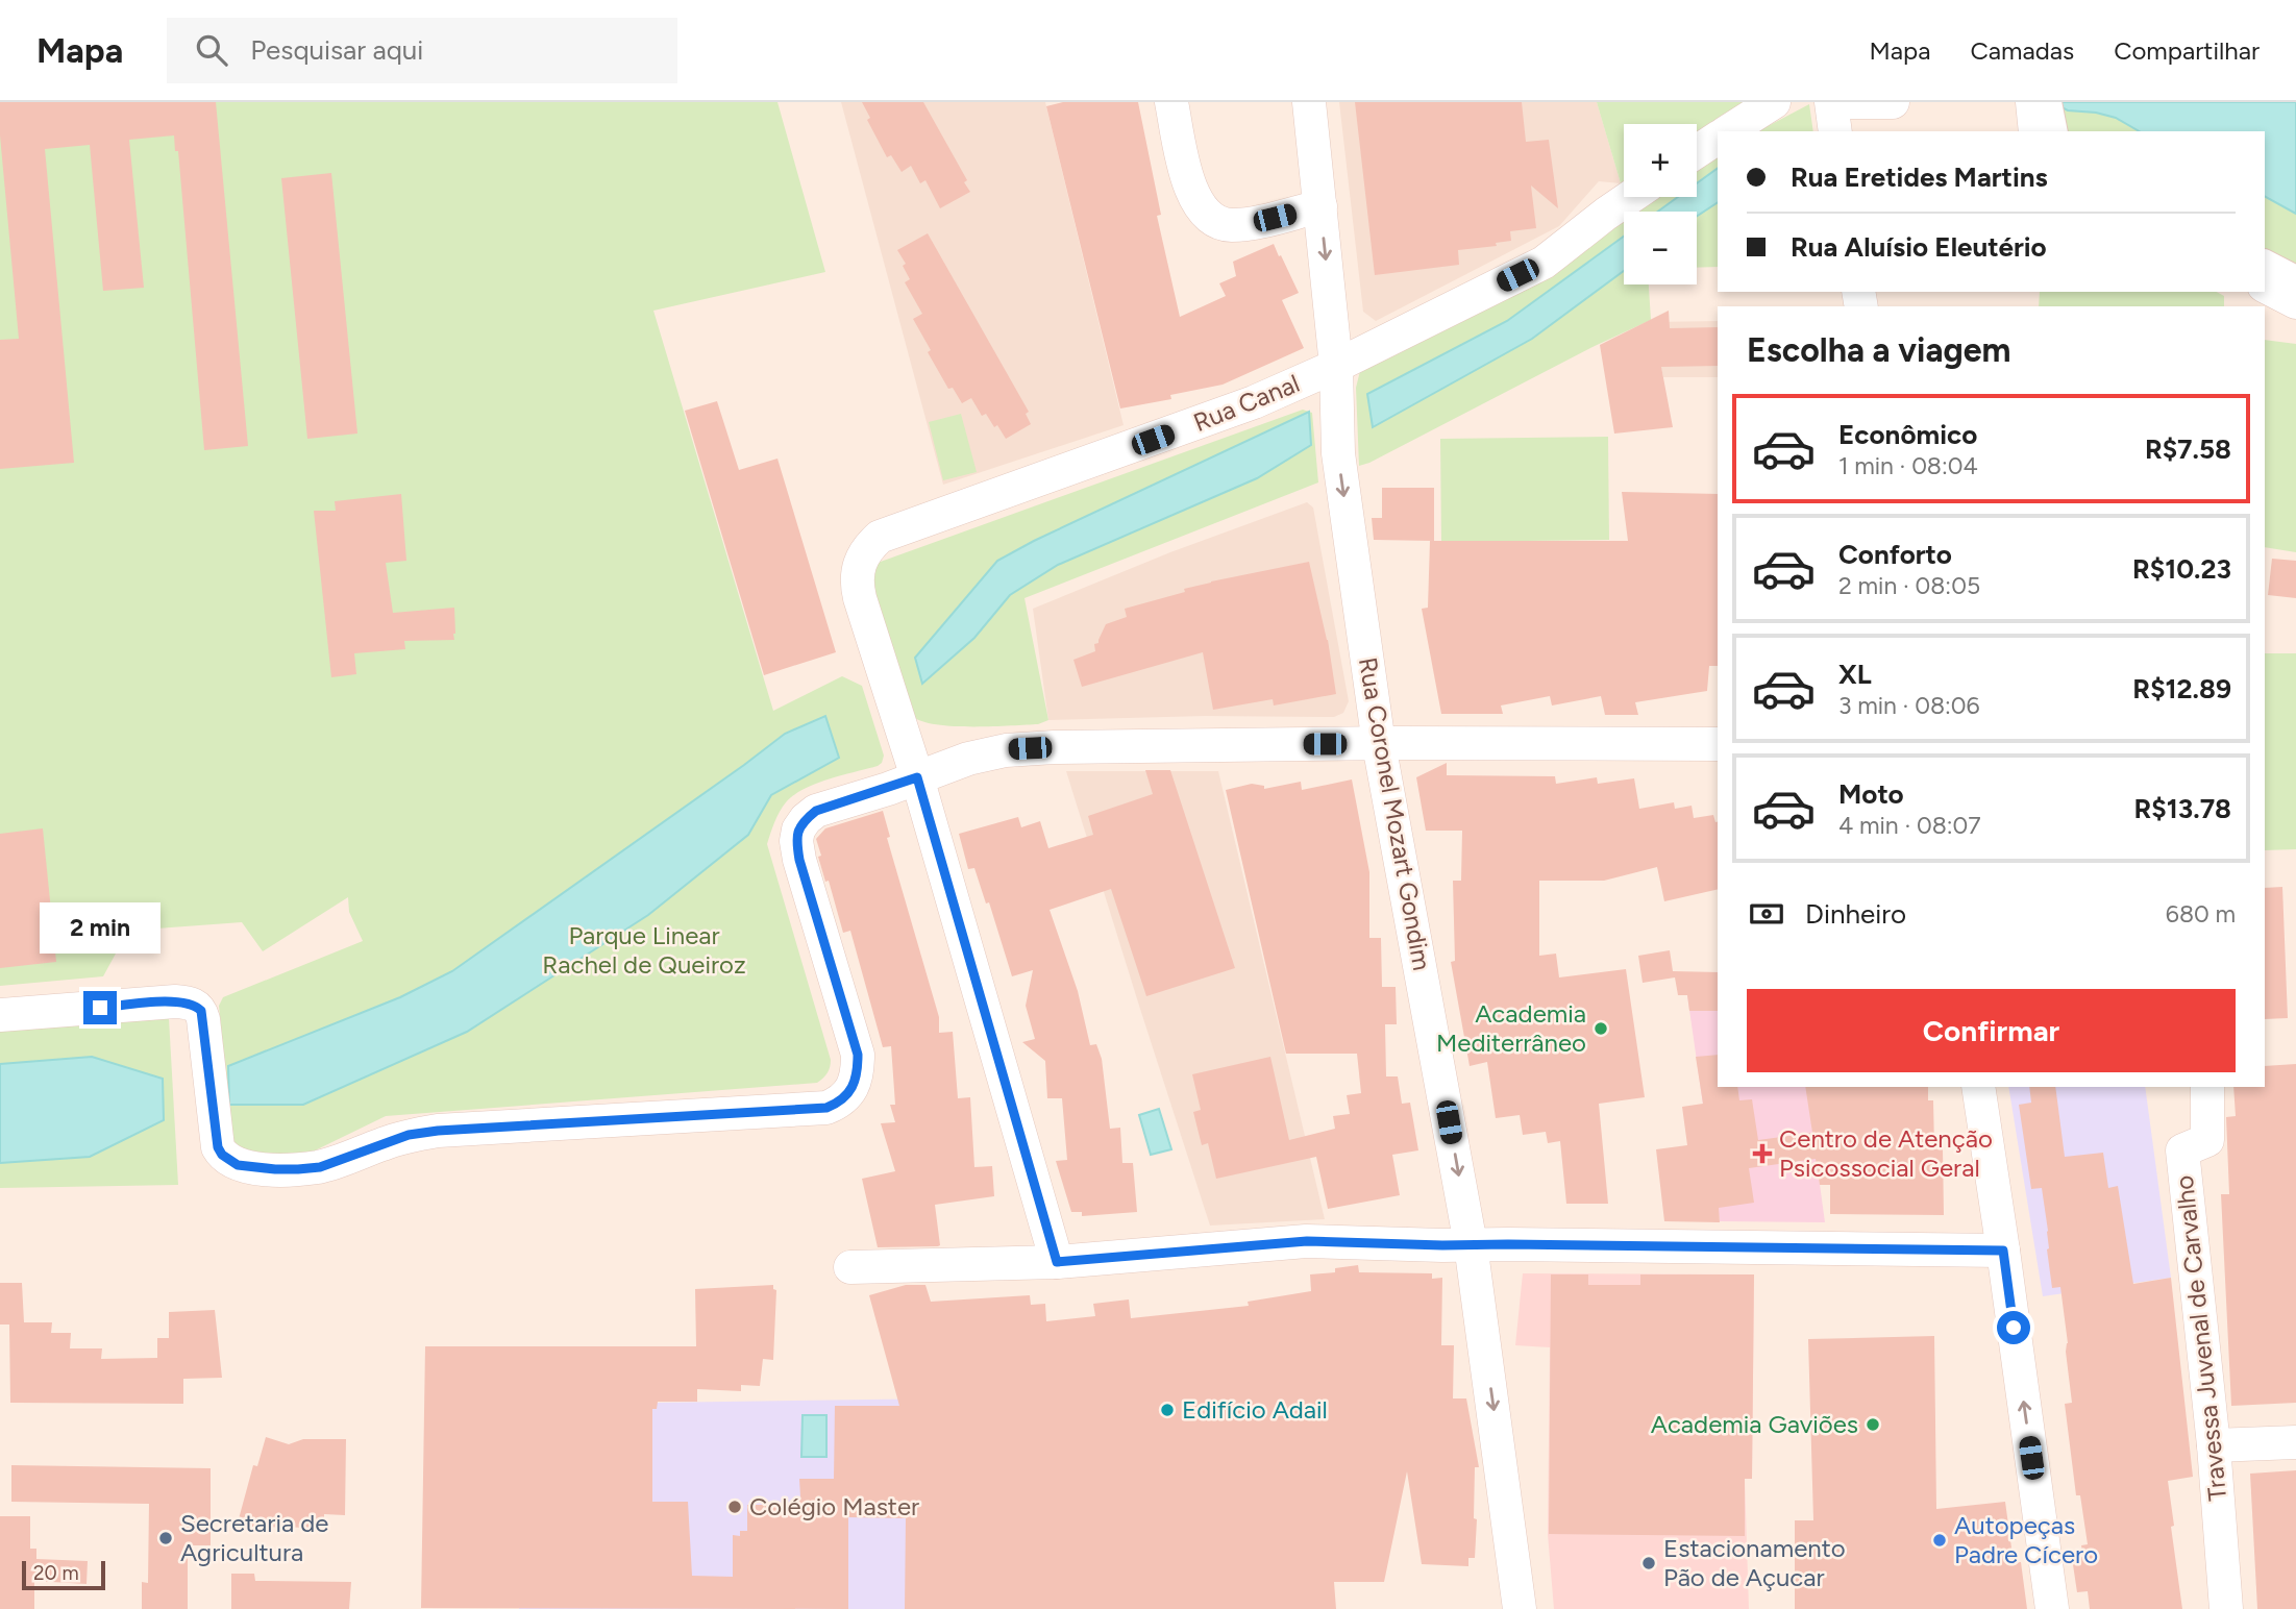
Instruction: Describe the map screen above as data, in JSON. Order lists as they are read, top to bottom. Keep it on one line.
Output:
{"streets":{"street":["Rua Canal","Rua Coronel Mozart Gondim","Travessa Juvenal de Carvalho"]},"crossings":[["Rua Canal","Rua Coronel Mozart Gondim"]],"one_way":["Rua Coronel Mozart Gondim"],"parks":["Parque Linear Rachel de Queiroz"],"places":{"other":["Academia Mediterrâneo","Edifício Adail","Academia Gaviões","Colégio Master","Secretaria de Agricultura","Autopeças Padre Cícero","Estacionamento Pão de Açucar"],"health":["Centro de Atenção Psicossocial Geral"]},"scale_bar":"20 m","page":{"header":"Mapa","search":"Pesquisar aqui","nav":["Mapa","Camadas","Compartilhar"],"map_buttons":["+","−"],"banner":["Rua Eretides Martins","Rua Aluísio Eleutério"],"heading":"Escolha a viagem","list":[{"name":"Econômico","note":"1 min · 08:04","value":"R$7.58"},{"name":"Conforto","note":"2 min · 08:05","value":"R$10.23"},{"name":"XL","note":"3 min · 08:06","value":"R$12.89"},{"name":"Moto","note":"4 min · 08:07","value":"R$13.78"}],"pay":["Dinheiro","680 m"],"bubble":"2 min","buttons":"Confirmar","scale":"20 m"}}
